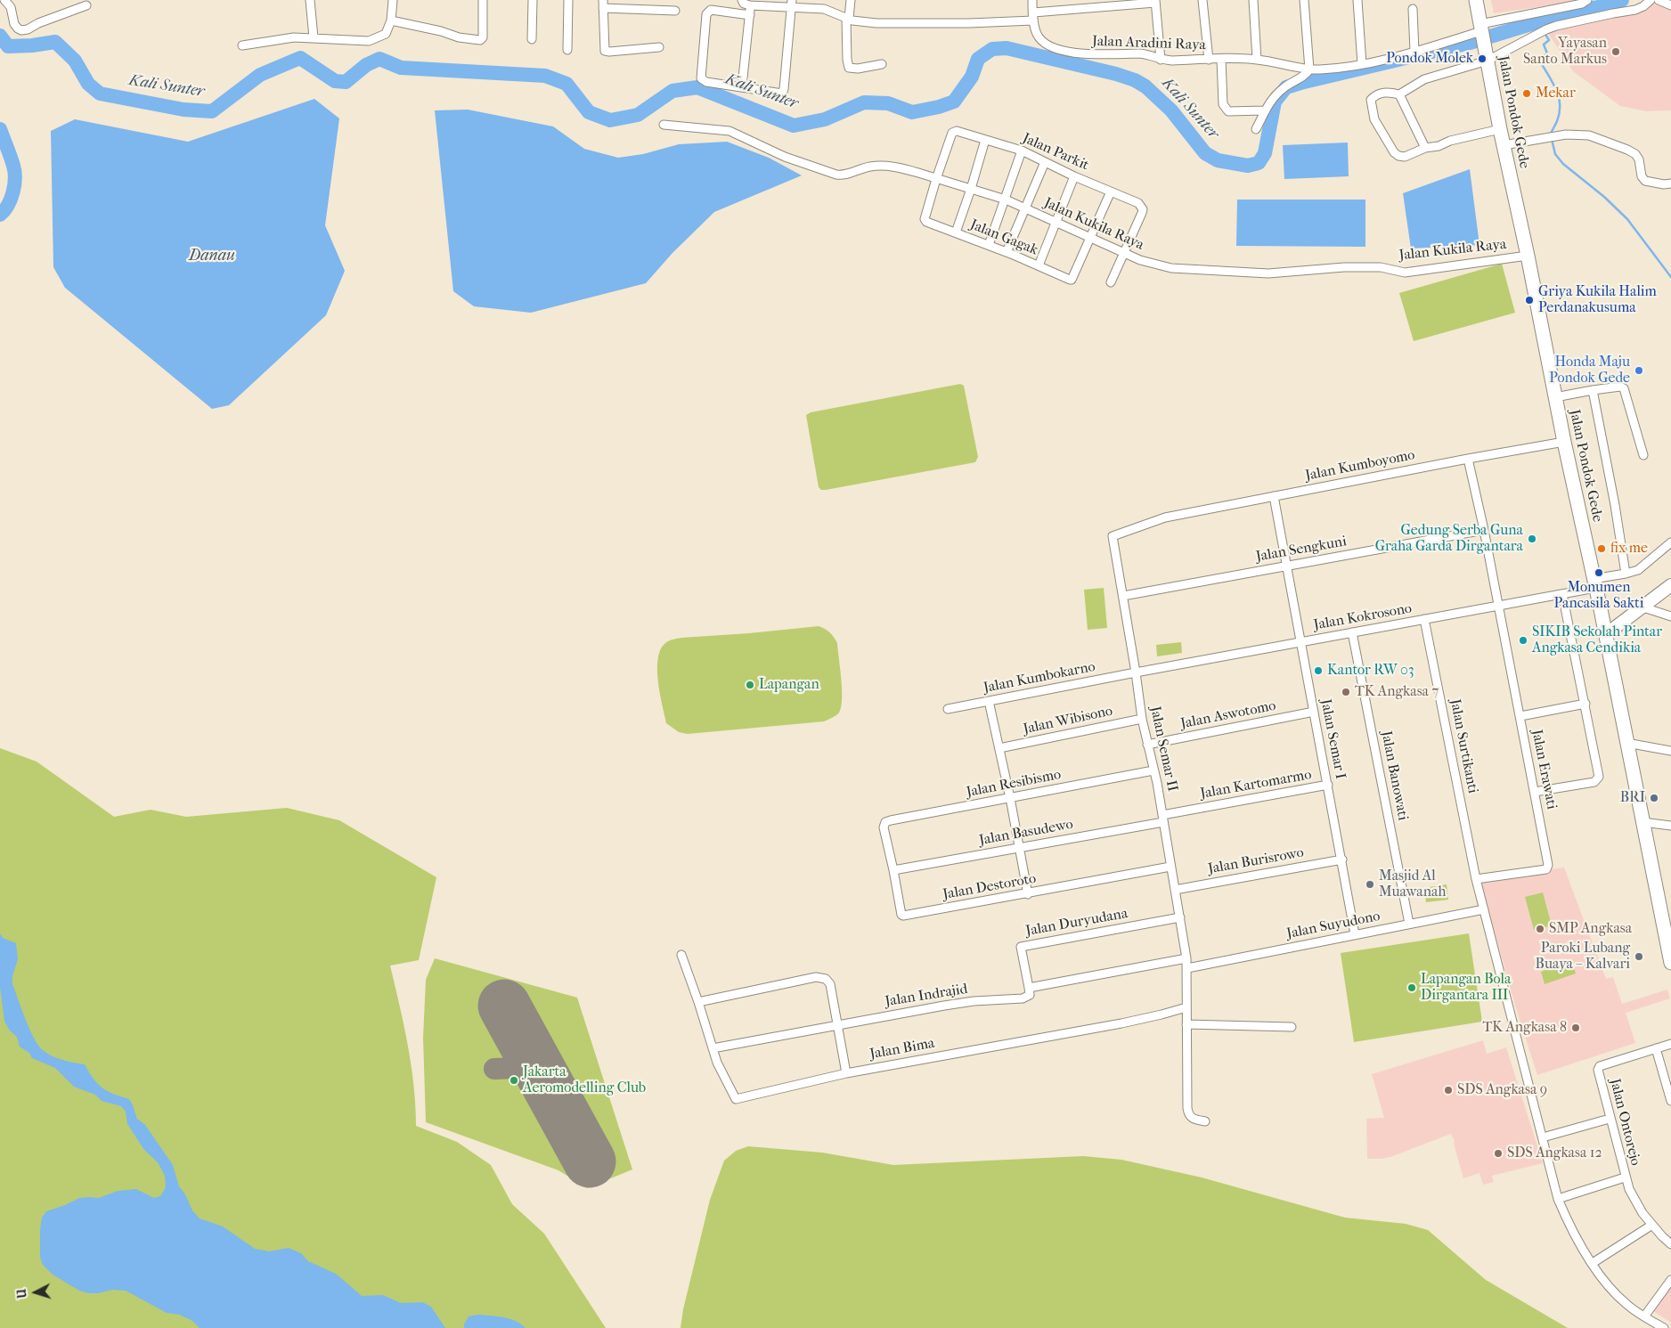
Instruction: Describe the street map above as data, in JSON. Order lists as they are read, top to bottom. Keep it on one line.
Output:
{"streets":{"main road":["Jalan Pondok Gede"],"street":["Jalan Aradini Raya","Jalan Parkit","Jalan Kukila Raya","Jalan Gagak","Jalan Kumboyomo","Jalan Sengkuni","Jalan Kokrosono","Jalan Kumbokarno","Jalan Aswotomo","Jalan Wibisono","Jalan Semar I","Jalan Surtikanti","Jalan Semar II","Jalan Erawati","Jalan Banowati","Jalan Resibismo","Jalan Kartomarmo","Jalan Basudewo","Jalan Burisrowo","Jalan Destoroto","Jalan Duryudana","Jalan Suyudono","Jalan Indrajid","Jalan Bima","Jalan Ontorejo"]},"crossings":[["Jalan Aradini Raya","Jalan Pondok Gede"],["Jalan Pondok Gede","Jalan Kukila Raya"],["Jalan Pondok Gede","Jalan Kumboyomo"],["Jalan Pondok Gede","Jalan Kokrosono"],["Jalan Parkit","Jalan Kukila Raya"],["Jalan Parkit","Jalan Gagak"],["Jalan Kukila Raya","Jalan Gagak"],["Jalan Kumboyomo","Jalan Semar I"],["Jalan Kumboyomo","Jalan Semar II"],["Jalan Sengkuni","Jalan Semar I"],["Jalan Sengkuni","Jalan Semar II"],["Jalan Kokrosono","Jalan Kumbokarno"],["Jalan Kokrosono","Jalan Semar I"],["Jalan Kokrosono","Jalan Surtikanti"],["Jalan Kokrosono","Jalan Semar II"],["Jalan Kokrosono","Jalan Erawati"],["Jalan Kokrosono","Jalan Banowati"],["Jalan Kumbokarno","Jalan Semar II"],["Jalan Aswotomo","Jalan Semar I"],["Jalan Aswotomo","Jalan Semar II"],["Jalan Wibisono","Jalan Semar II"],["Jalan Semar I","Jalan Kartomarmo"],["Jalan Semar I","Jalan Burisrowo"],["Jalan Semar I","Jalan Suyudono"],["Jalan Surtikanti","Jalan Erawati"],["Jalan Surtikanti","Jalan Suyudono"],["Jalan Semar II","Jalan Resibismo"],["Jalan Semar II","Jalan Kartomarmo"],["Jalan Semar II","Jalan Basudewo"],["Jalan Semar II","Jalan Burisrowo"],["Jalan Semar II","Jalan Destoroto"],["Jalan Semar II","Jalan Duryudana"],["Jalan Semar II","Jalan Suyudono"],["Jalan Semar II","Jalan Indrajid"],["Jalan Banowati","Jalan Suyudono"],["Jalan Resibismo","Jalan Destoroto"],["Jalan Kartomarmo","Jalan Basudewo"],["Jalan Basudewo","Jalan Destoroto"],["Jalan Duryudana","Jalan Indrajid"]],"water":["Kali Sunter","Danau"],"places":["Yayasan Santo Markus","Pondok Molek","Mekar","Griya Kukila Halim Perdanakusuma","Honda Maju Pondok Gede","Gedung Serba Guna Graha Garda Dirgantara","fix me","Monumen Pancasila Sakti","SIKIB Sekolah Pintar Angkasa Cendikia","Kantor RW 03","Lapangan","TK Angkasa 7","BRI","Masjid Al Muawanah","SMP Angkasa","Paroki Lubang Buaya – Kalvari","Lapangan Bola Dirgantara III","TK Angkasa 8","Jakarta Aeromodelling Club","SDS Angkasa 9","SDS Angkasa 12"],"north":"left"}
